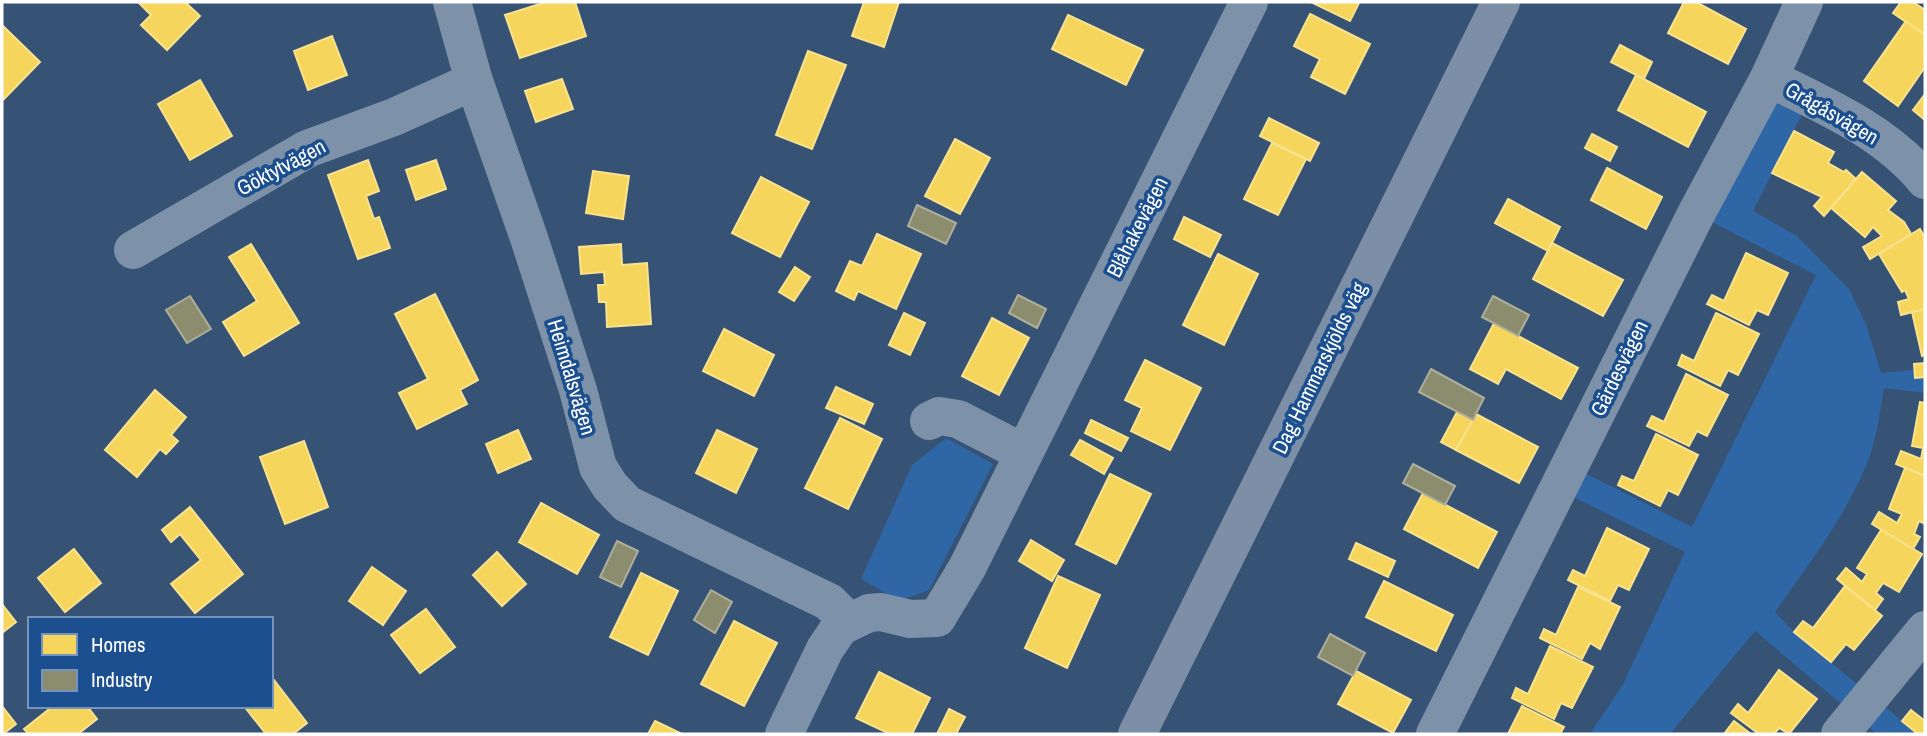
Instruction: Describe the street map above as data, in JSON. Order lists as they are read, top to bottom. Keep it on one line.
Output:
{"streets":{"main road":["Dag Hammarskjölds väg"],"street":["Grågåsvägen","Göktytvägen","Blåhakevägen","Gärdesvägen","Heimdalsvägen"]},"crossings":[["Grågåsvägen","Gärdesvägen"],["Göktytvägen","Heimdalsvägen"],["Blåhakevägen","Heimdalsvägen"]],"legend":["Homes","Industry"]}
